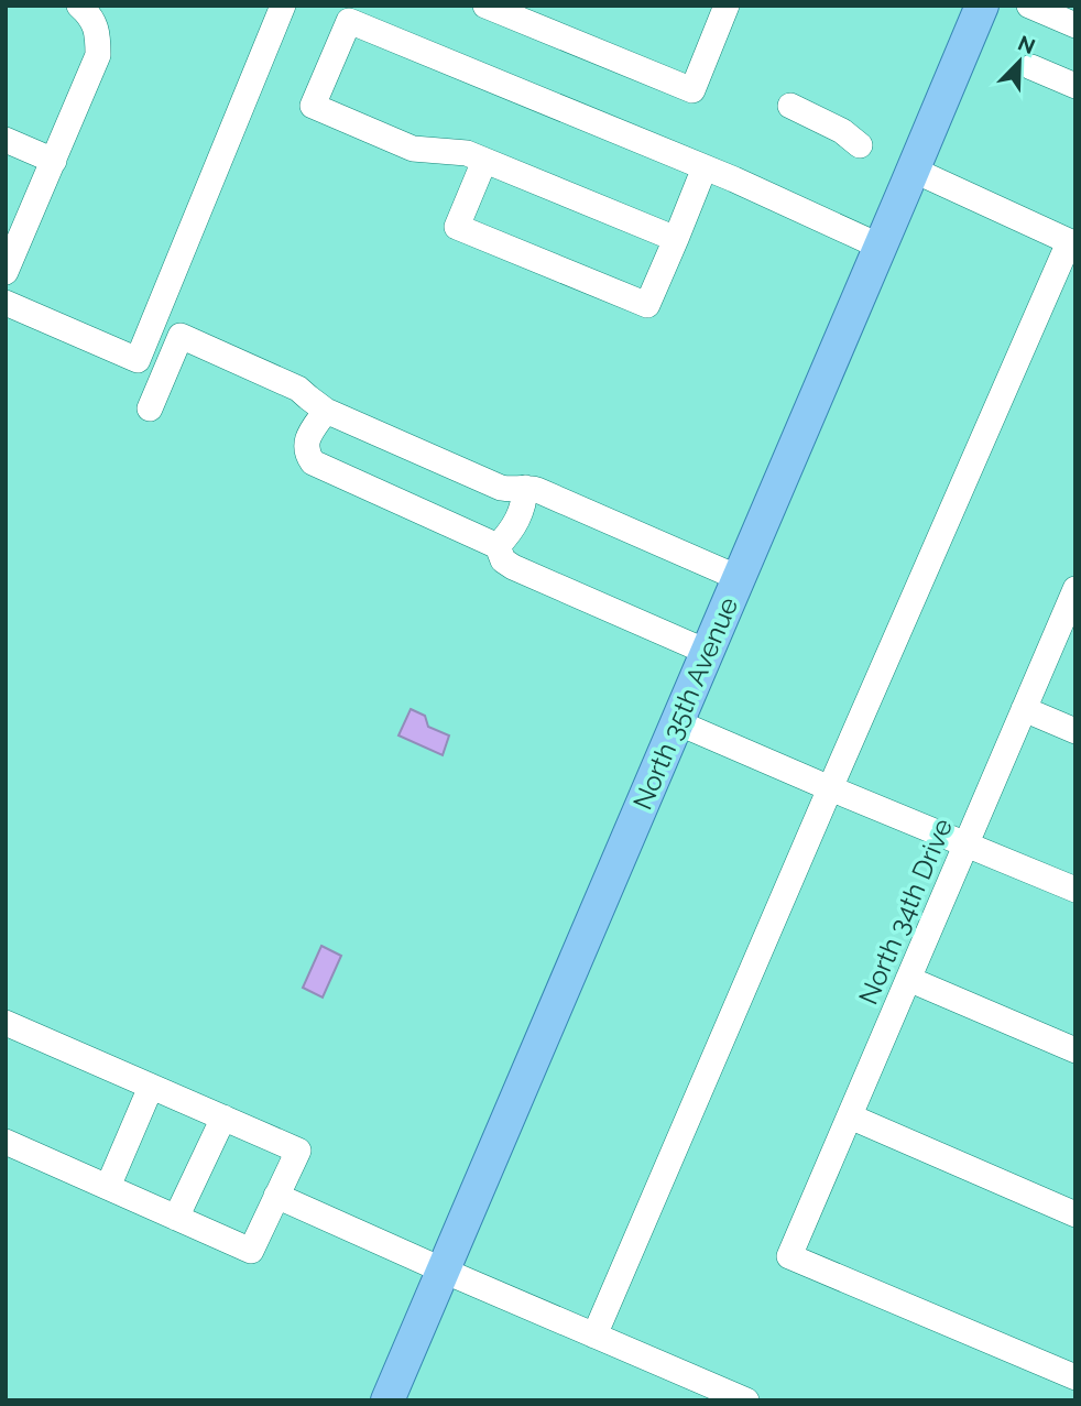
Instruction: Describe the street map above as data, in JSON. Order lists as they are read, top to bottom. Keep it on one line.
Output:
{"streets":{"main road":["North 35th Avenue"],"street":["North 34th Drive"]},"north":"top right"}
